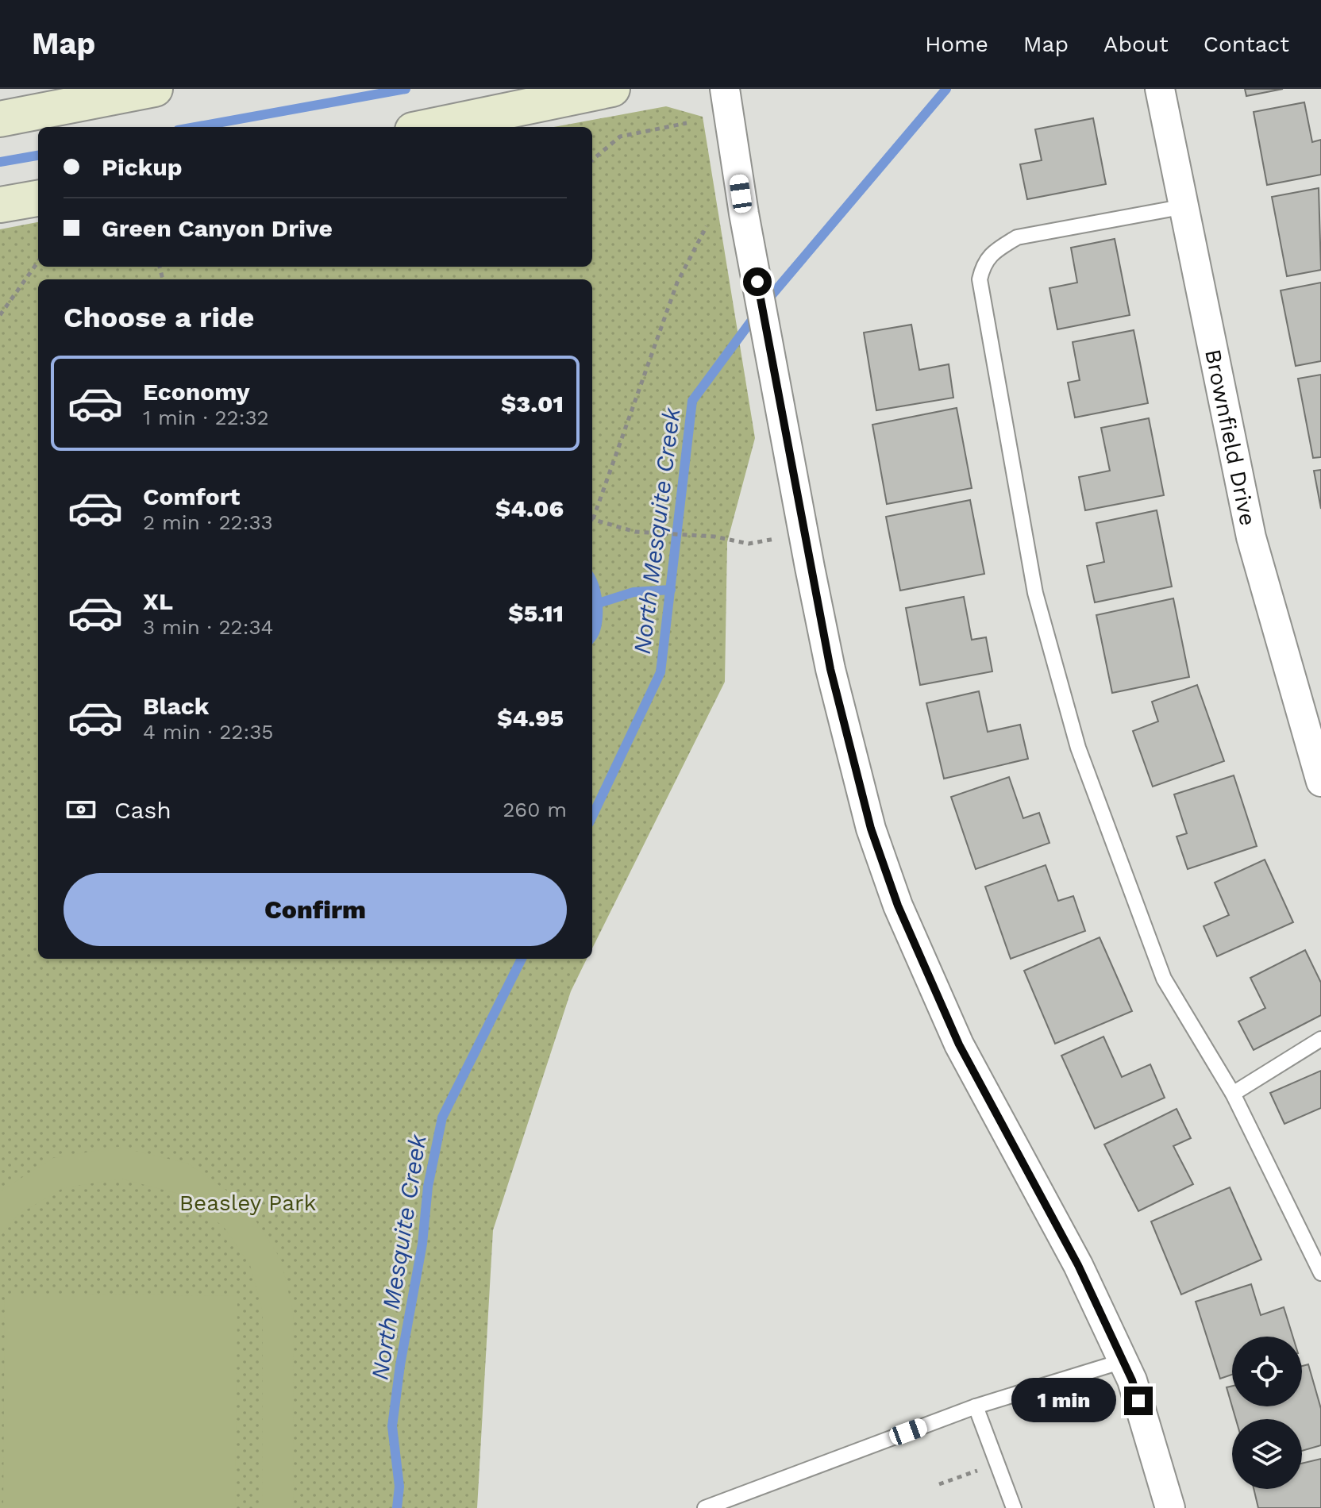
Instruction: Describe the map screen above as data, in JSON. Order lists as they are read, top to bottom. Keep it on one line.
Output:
{"streets":{"street":["Brownfield Drive"]},"water":["North Mesquite Creek"],"parks":["Beasley Park"],"page":{"header":"Map","nav":["Home","Map","About","Contact"],"banner":["Pickup","Green Canyon Drive"],"heading":"Choose a ride","list":[{"name":"Economy","note":"1 min · 22:32","value":"$3.01"},{"name":"Comfort","note":"2 min · 22:33","value":"$4.06"},{"name":"XL","note":"3 min · 22:34","value":"$5.11"},{"name":"Black","note":"4 min · 22:35","value":"$4.95"}],"pay":["Cash","260 m"],"buttons":"Confirm","bubble":"1 min"}}
